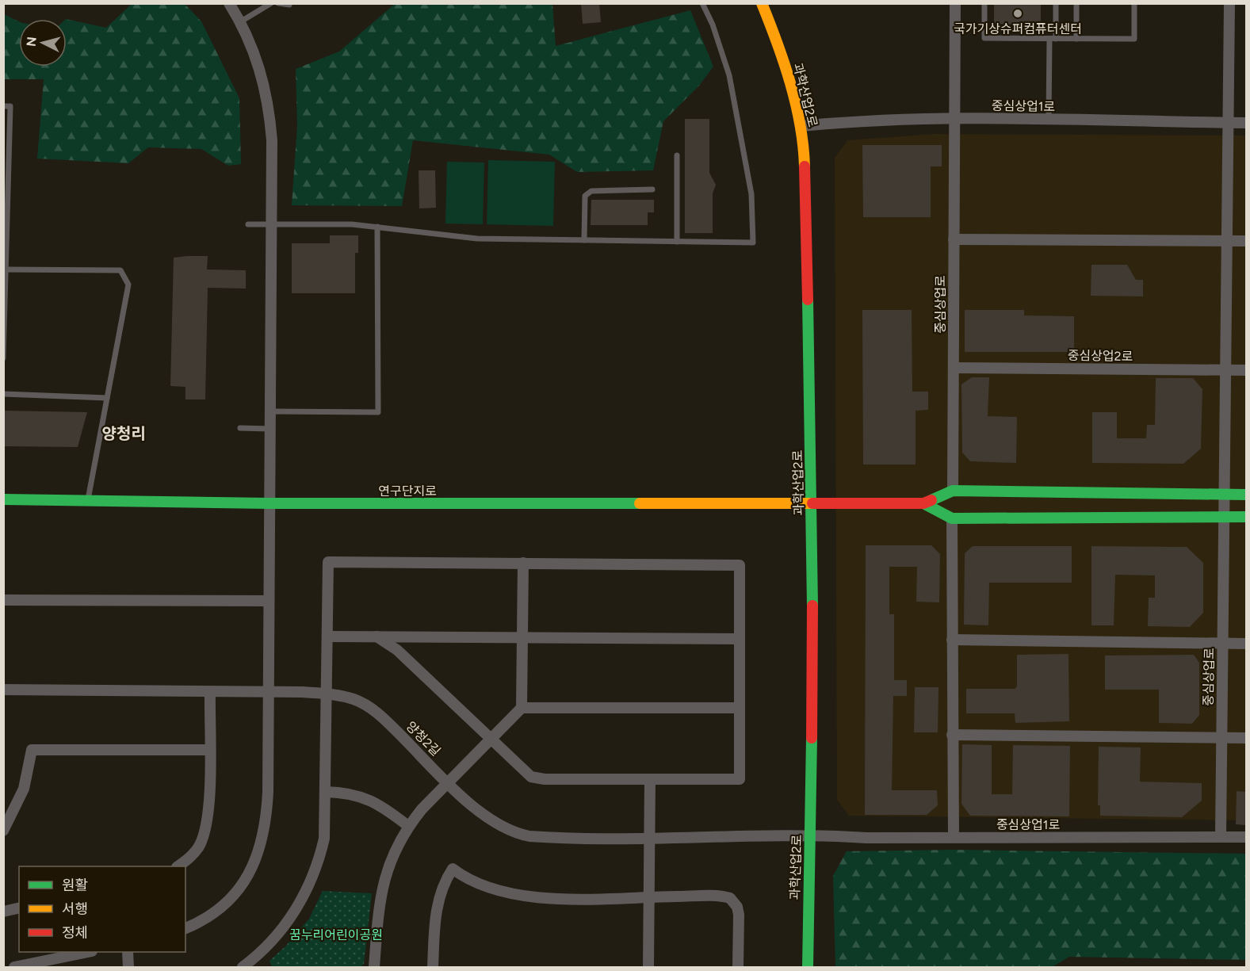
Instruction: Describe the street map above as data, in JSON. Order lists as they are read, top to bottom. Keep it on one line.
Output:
{"streets":{"street":["과학산업2로","중심상업1로","중심상업로","중심상업2로","연구단지로","양청2길"]},"crossings":[["과학산업2로","중심상업1로"],["과학산업2로","연구단지로"],["과학산업2로","양청2길"],["중심상업1로","중심상업로"],["중심상업1로","양청2길"],["중심상업로","중심상업2로"]],"districts":["양청리"],"parks":["꿈누리어린이공원"],"places":["국가기상슈퍼컴퓨터센터"],"legend":["원활","서행","정체"],"north":"left"}
